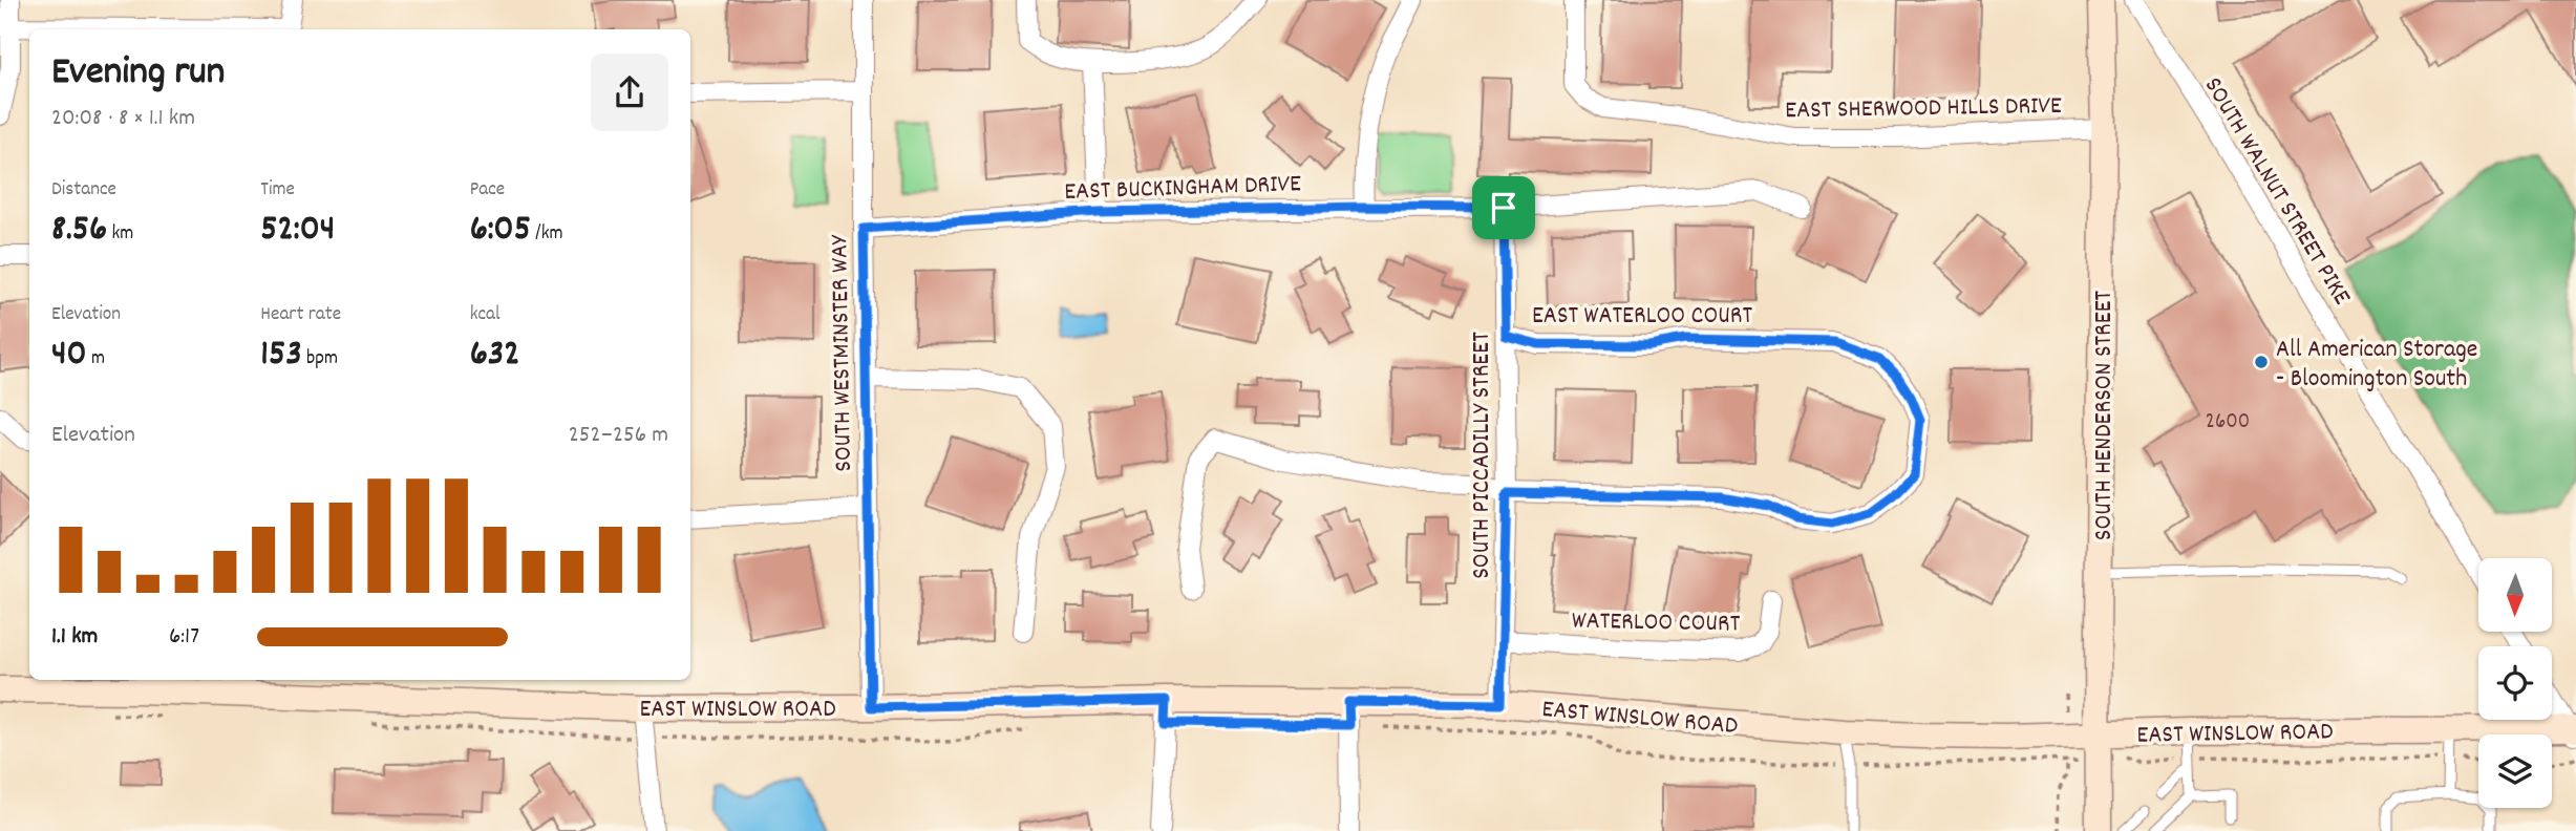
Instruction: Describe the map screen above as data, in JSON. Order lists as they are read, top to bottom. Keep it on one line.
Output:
{"streets":{"main road":["SOUTH HENDERSON STREET","EAST WINSLOW ROAD"],"street":["EAST SHERWOOD HILLS DRIVE","EAST BUCKINGHAM DRIVE","SOUTH WALNUT STREET PIKE","EAST WATERLOO COURT","SOUTH WESTMINSTER WAY","SOUTH PICCADILLY STREET","WATERLOO COURT"]},"crossings":[["EAST SHERWOOD HILLS DRIVE","SOUTH HENDERSON STREET"],["EAST BUCKINGHAM DRIVE","SOUTH WESTMINSTER WAY"],["EAST BUCKINGHAM DRIVE","SOUTH PICCADILLY STREET"],["EAST WATERLOO COURT","SOUTH PICCADILLY STREET"],["SOUTH WESTMINSTER WAY","EAST WINSLOW ROAD"],["SOUTH HENDERSON STREET","EAST WINSLOW ROAD"],["SOUTH PICCADILLY STREET","WATERLOO COURT"],["SOUTH PICCADILLY STREET","EAST WINSLOW ROAD"]],"places":["All American Storage - Bloomington South"],"house_numbers":["2600"],"north":"bottom","page":{"heading":["Evening run","20:08 · 8 × 1.1 km"],"stats":[["Distance","8.56 km"],["Time","52:04"],["Pace","6:05 /km"],["Elevation","40 m"],["Heart rate","153 bpm"],["kcal","632"]],"chart":["Elevation","252–256 m"],"list":[{"name":"1.1 km","note":"6:17"}]}}
